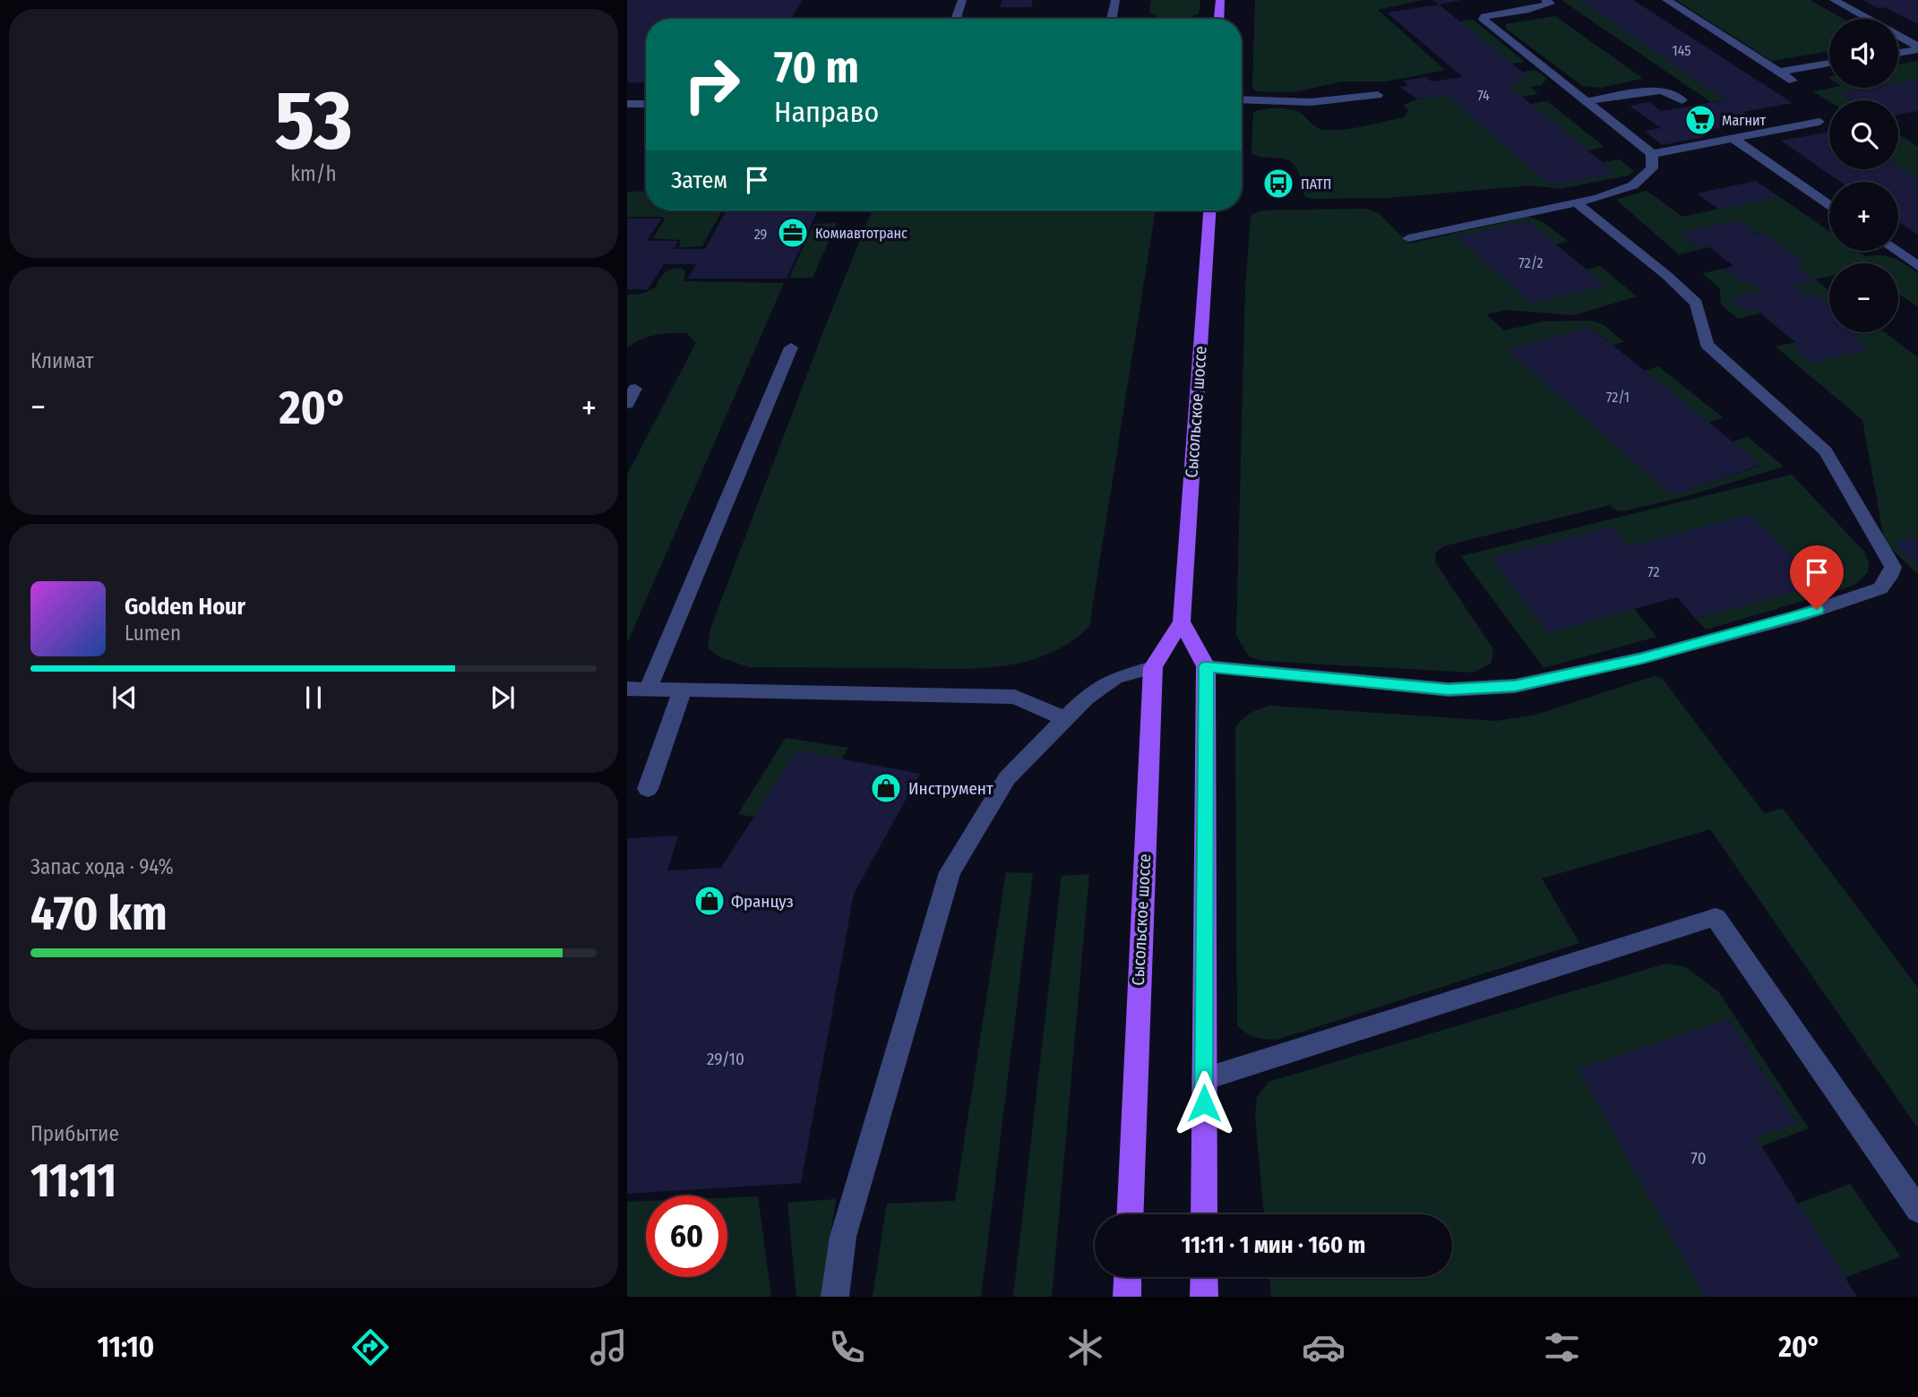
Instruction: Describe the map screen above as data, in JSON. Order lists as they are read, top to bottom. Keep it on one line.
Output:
{"streets":{"main road":["Сысольское шоссе"]},"places":{"supermarket":["Магнит"],"bus stop":["ПАТП"],"office":["Комиавтотранс"],"shop":["Инструмент","Француз"]},"house_numbers":["145","74","29","72/2","72/1","72","29/10","70"],"page":{"tile":[["53","km/h"],"Климат",["Запас хода · 94%","470 km"],["Прибытие","11:11"]],"map_buttons":["+","−"],"turn":["70 m","Направо"],"then":"Затем","heat":["−","20°","+"],"song":["Golden Hour","Lumen"],"limit":"60","trip":"11:11 · 1 мин · 160 m","tabs":["11:10","20°"]}}
